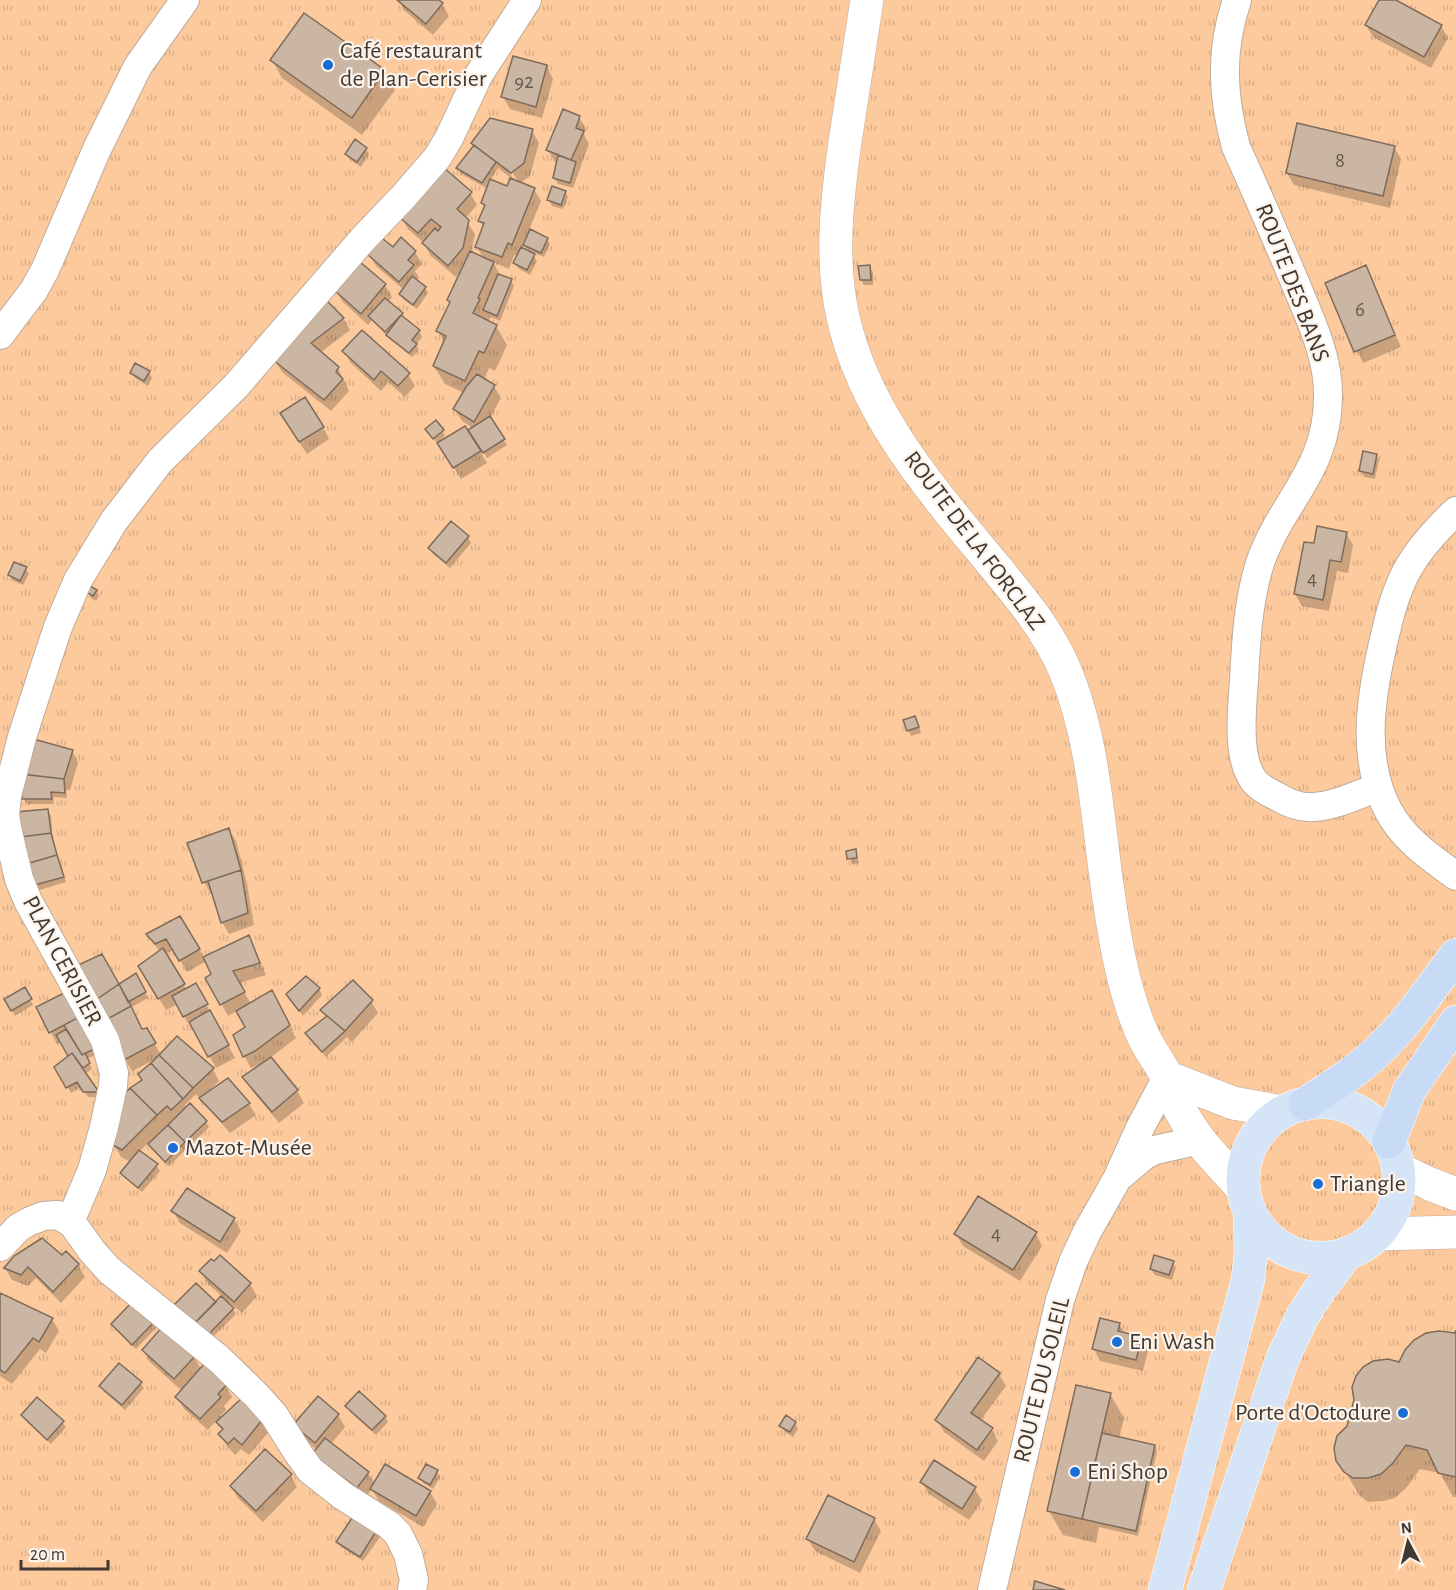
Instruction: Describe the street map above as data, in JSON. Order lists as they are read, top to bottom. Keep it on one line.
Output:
{"streets":{"main road":["ROUTE DE LA FORCLAZ"],"street":["ROUTE DES BANS","PLAN CERISIER","ROUTE DU SOLEIL"]},"crossings":[["ROUTE DE LA FORCLAZ","ROUTE DU SOLEIL"]],"places":["Café restaurant de Plan-Cerisier","Mazot-Musée","Triangle","Eni Wash","Porte d'Octodure","Eni Shop"],"house_numbers":["92","8","6","4","4"],"scale_bar":"20 m","north":"top"}
